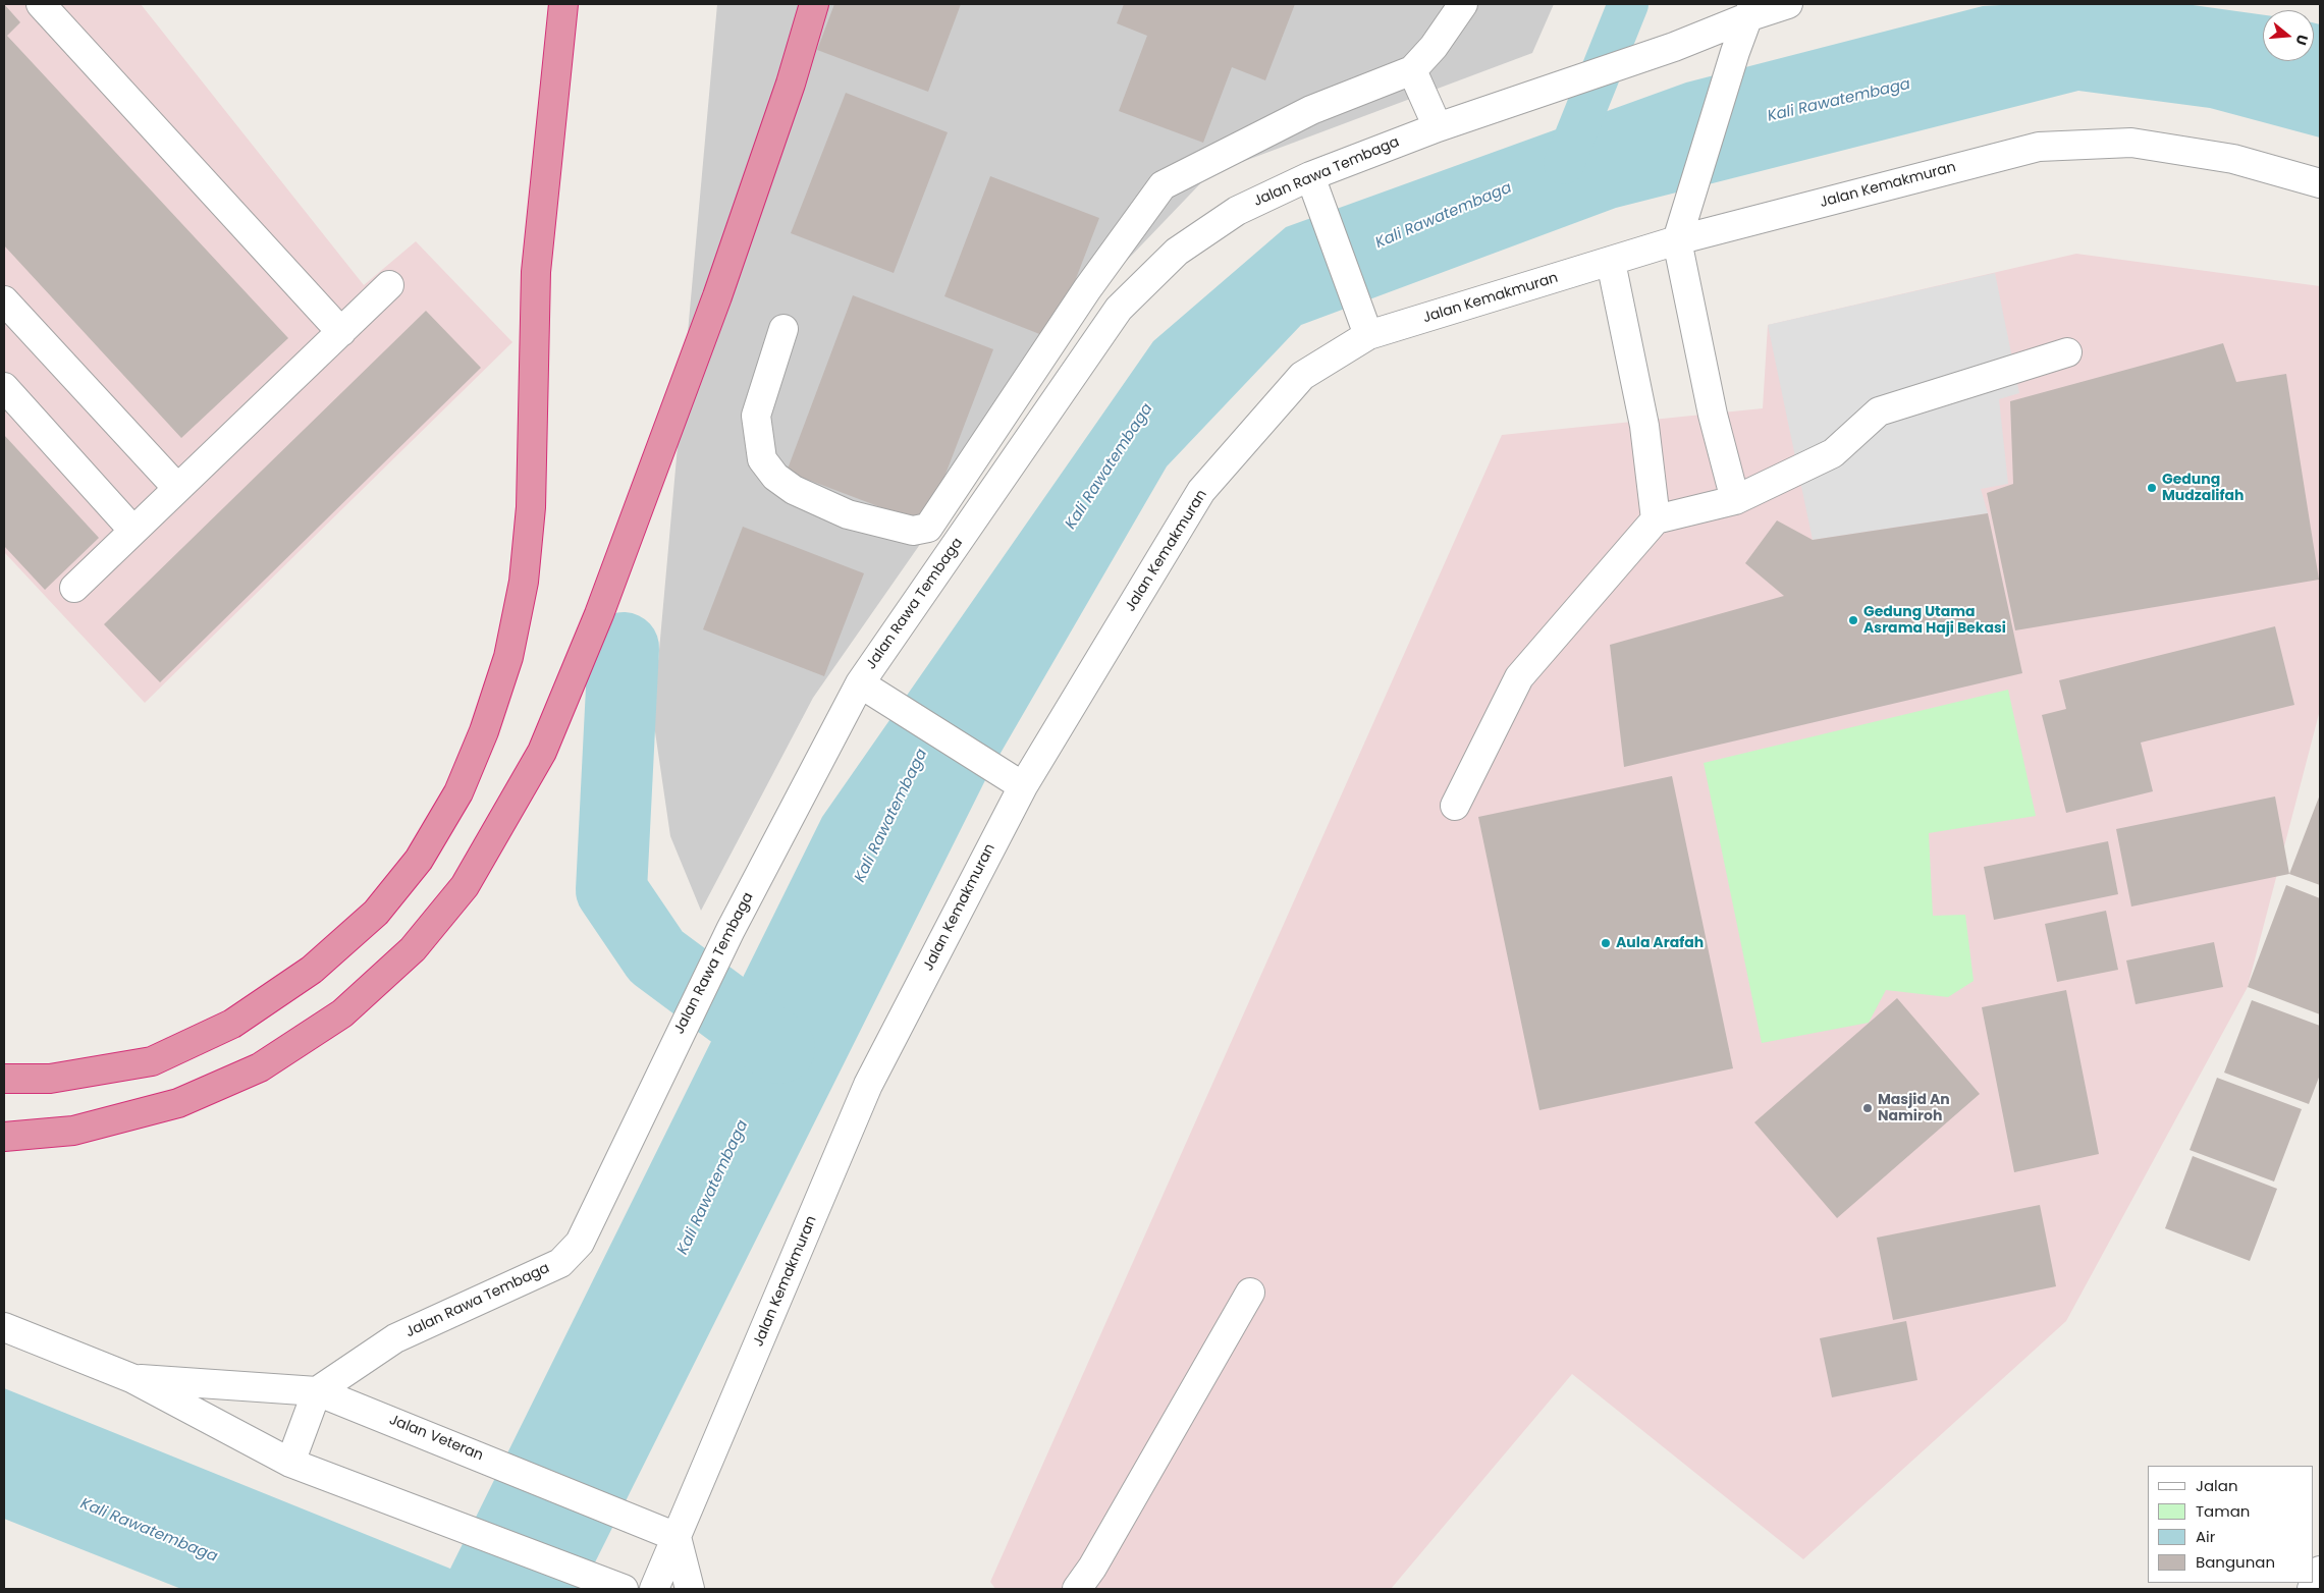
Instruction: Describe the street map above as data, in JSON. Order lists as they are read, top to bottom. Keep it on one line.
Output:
{"streets":{"street":["Jalan Rawa Tembaga","Jalan Kemakmuran","Jalan Veteran"]},"crossings":[["Jalan Rawa Tembaga","Jalan Veteran"],["Jalan Kemakmuran","Jalan Veteran"]],"water":["Kali Rawatembaga"],"places":["Gedung Mudzalifah","Gedung Utama Asrama Haji Bekasi","Aula Arafah","Masjid An Namiroh"],"legend":["Jalan","Taman","Air","Bangunan"],"north":"right"}
